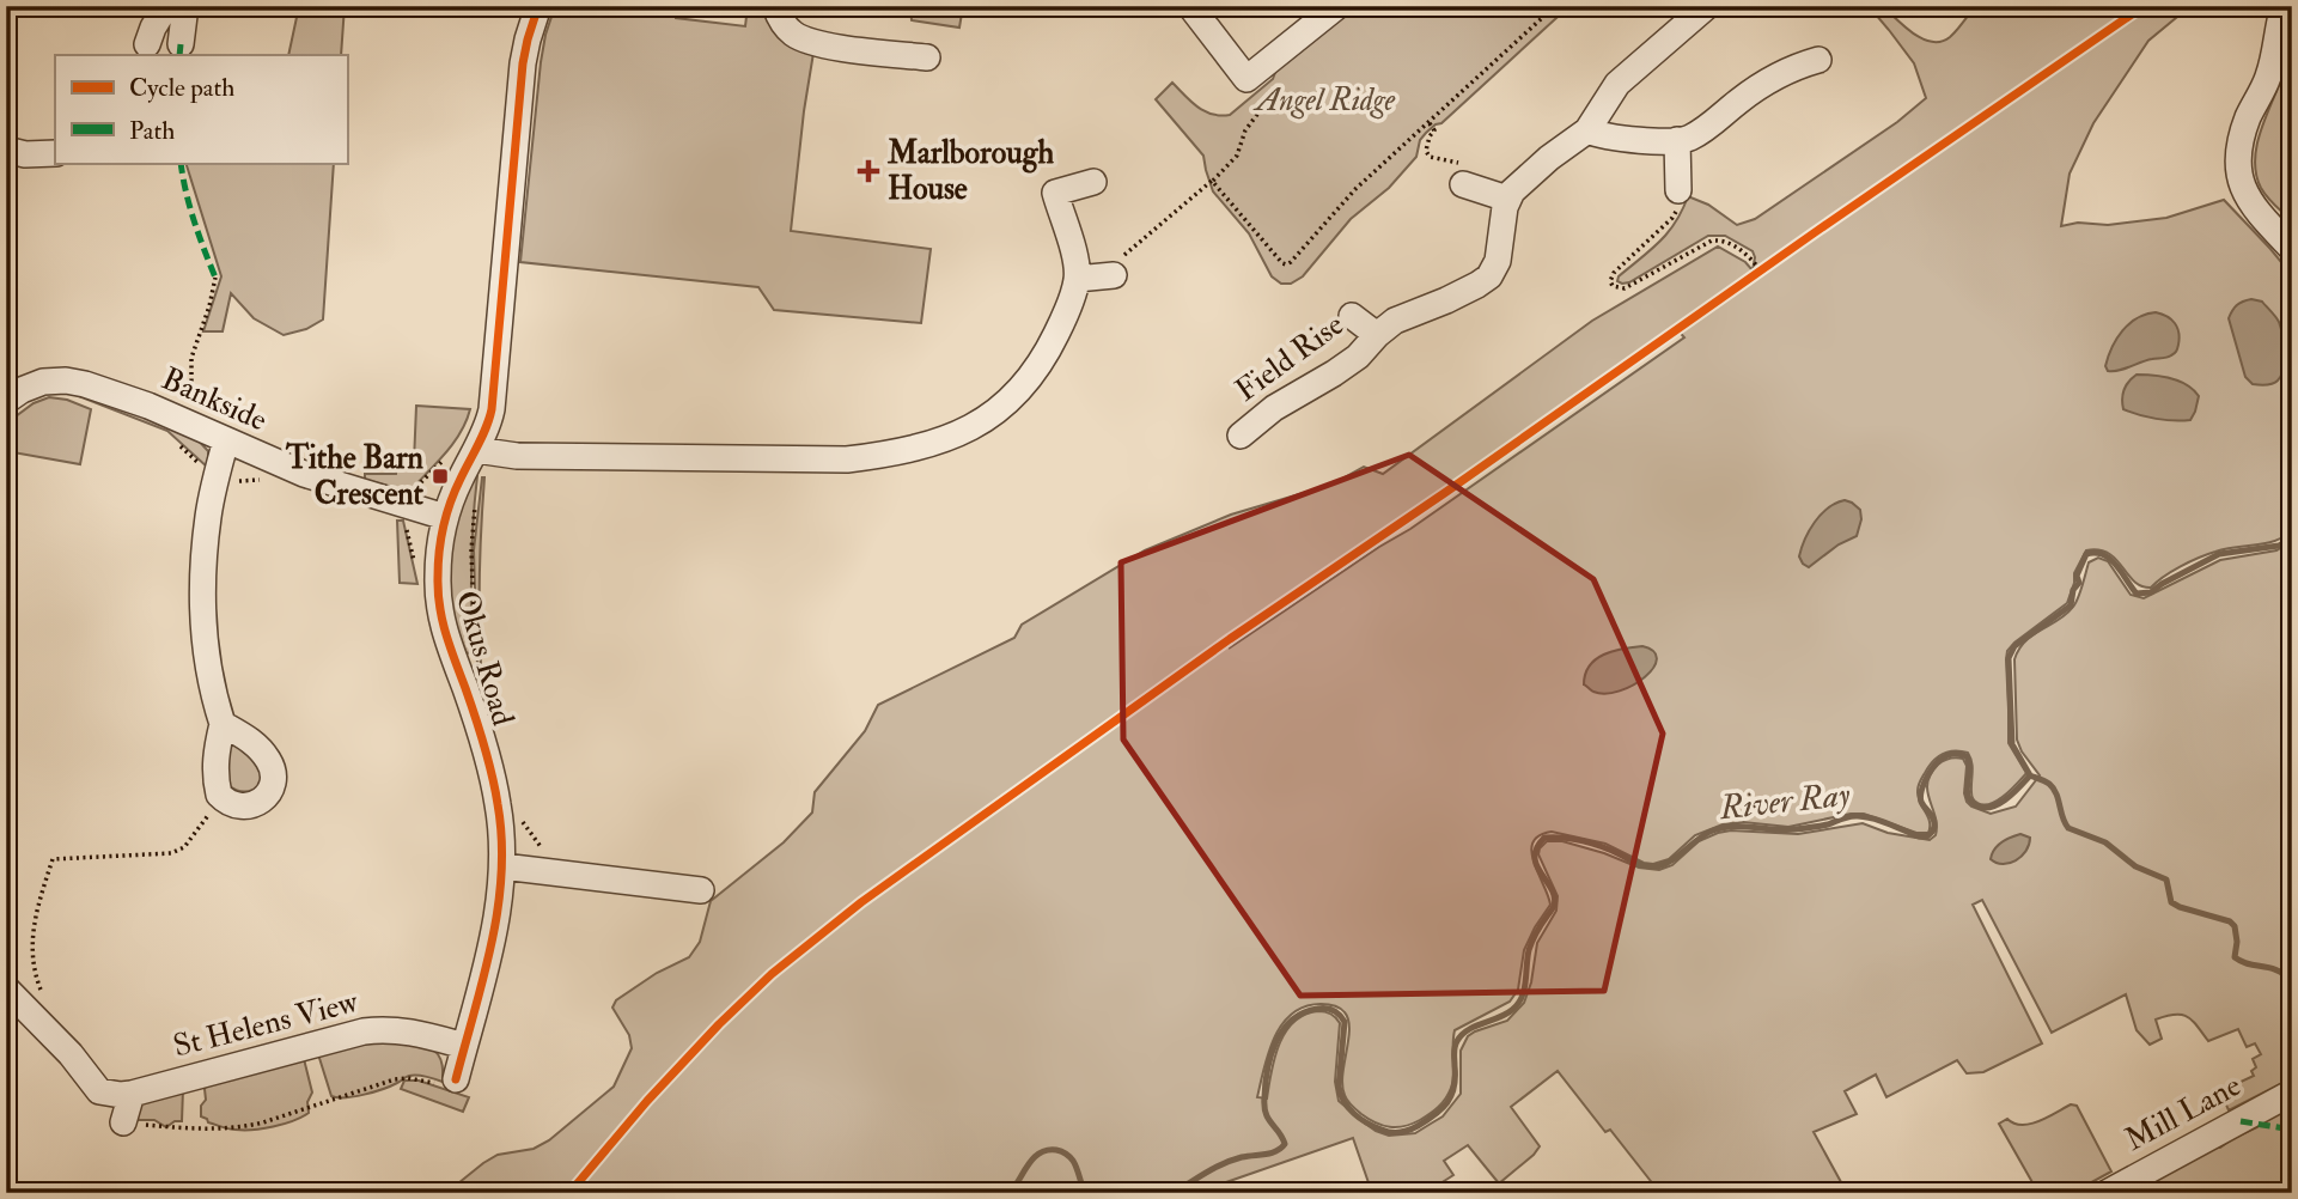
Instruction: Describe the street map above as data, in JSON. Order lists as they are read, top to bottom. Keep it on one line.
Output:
{"streets":{"street":["Field Rise","Bankside","Okus Road","St Helens View","Mill Lane"]},"crossings":[["Bankside","Okus Road"],["Okus Road","St Helens View"]],"water":["River Ray"],"parks":["Angel Ridge"],"places":{"health":["Marlborough House"],"transit":["Tithe Barn Crescent"]},"legend":["Cycle path","Path"]}
